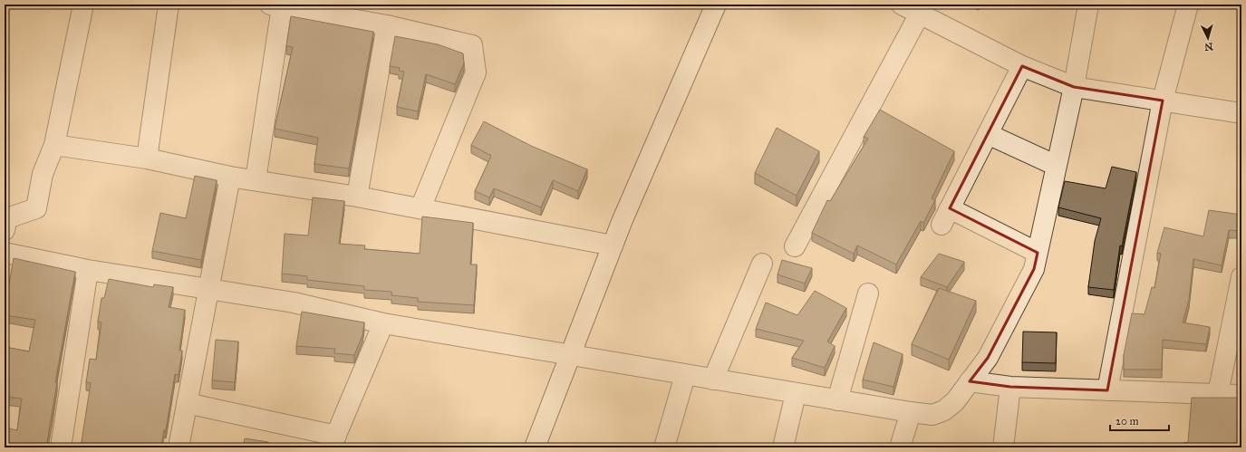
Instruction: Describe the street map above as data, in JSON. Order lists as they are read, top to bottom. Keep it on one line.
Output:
{"scale_bar":"20 m","north":"bottom"}
